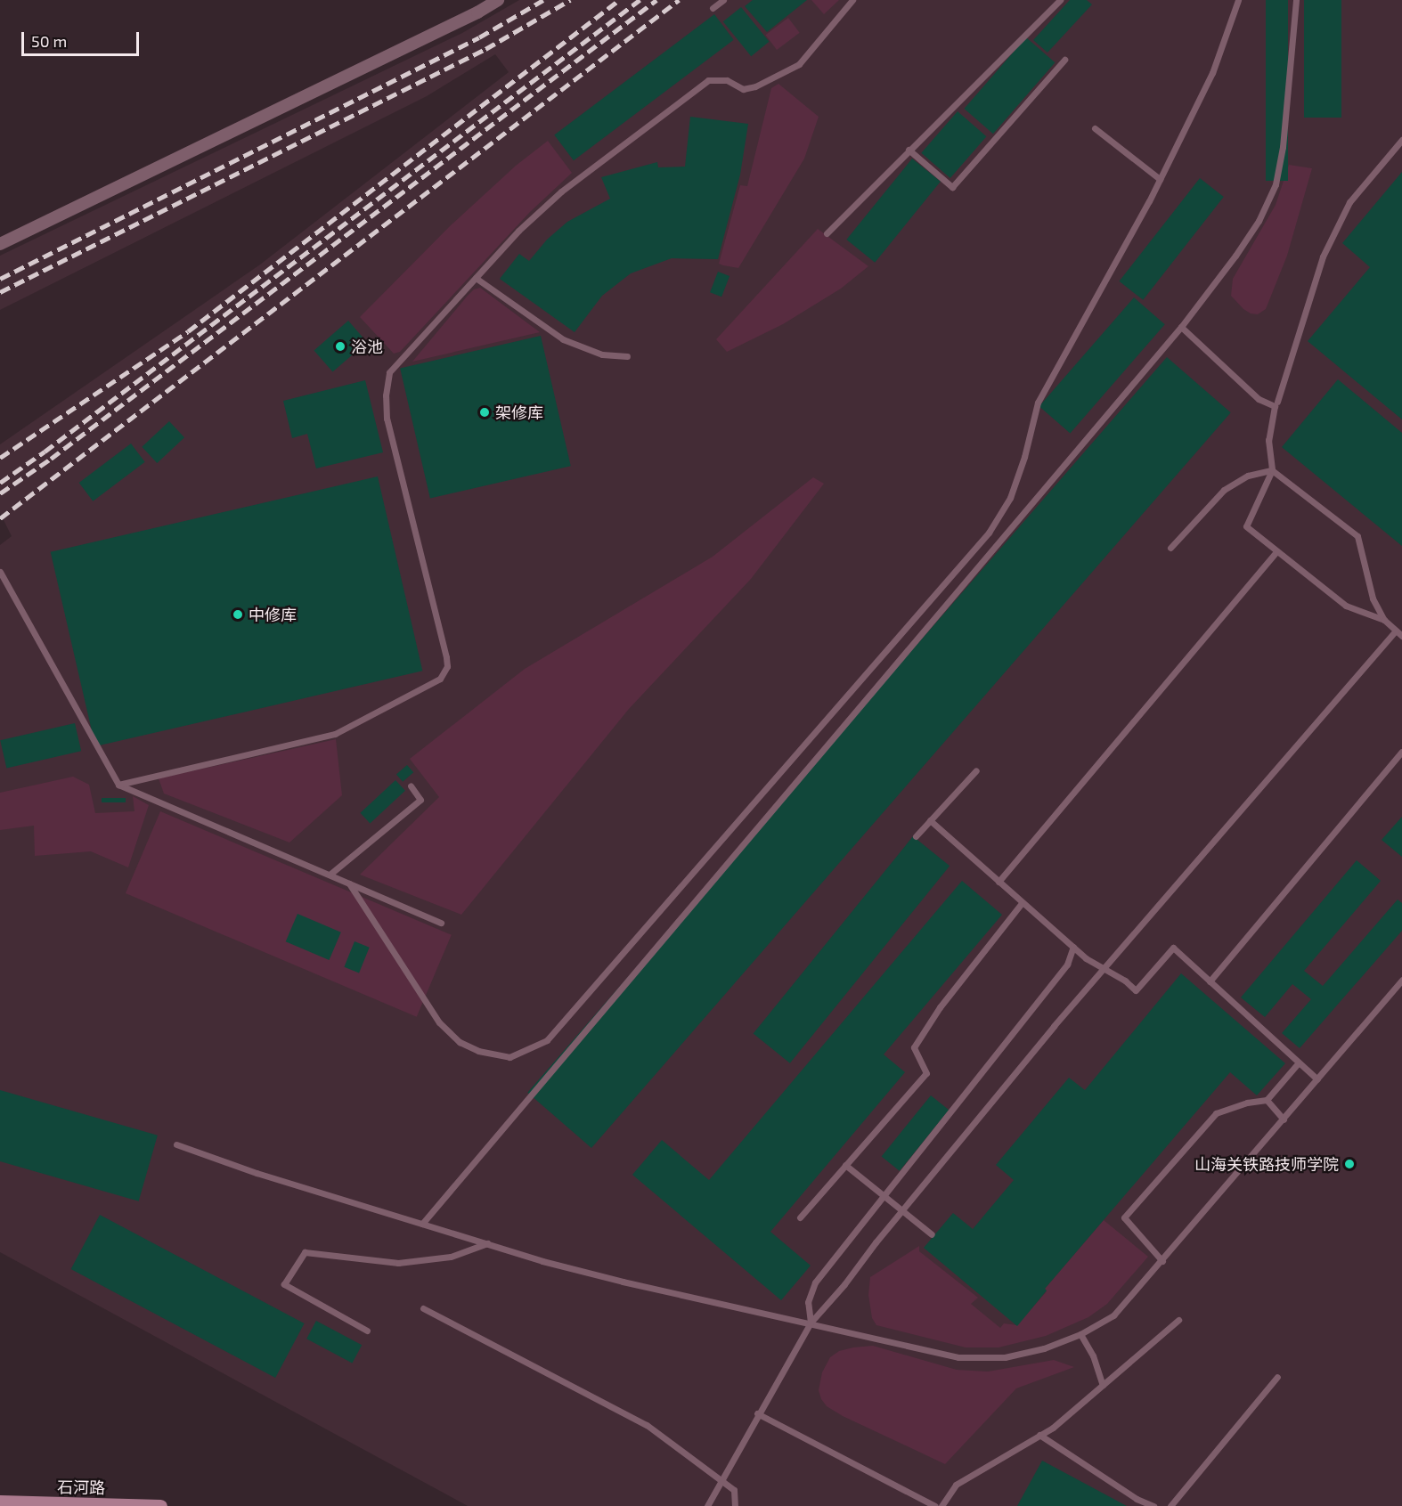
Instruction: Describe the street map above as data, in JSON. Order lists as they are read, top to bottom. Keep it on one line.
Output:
{"streets":{"main road":["石河路"]},"places":["浴池","架修库","中修库","山海关铁路技师学院"],"scale_bar":"50 m"}
